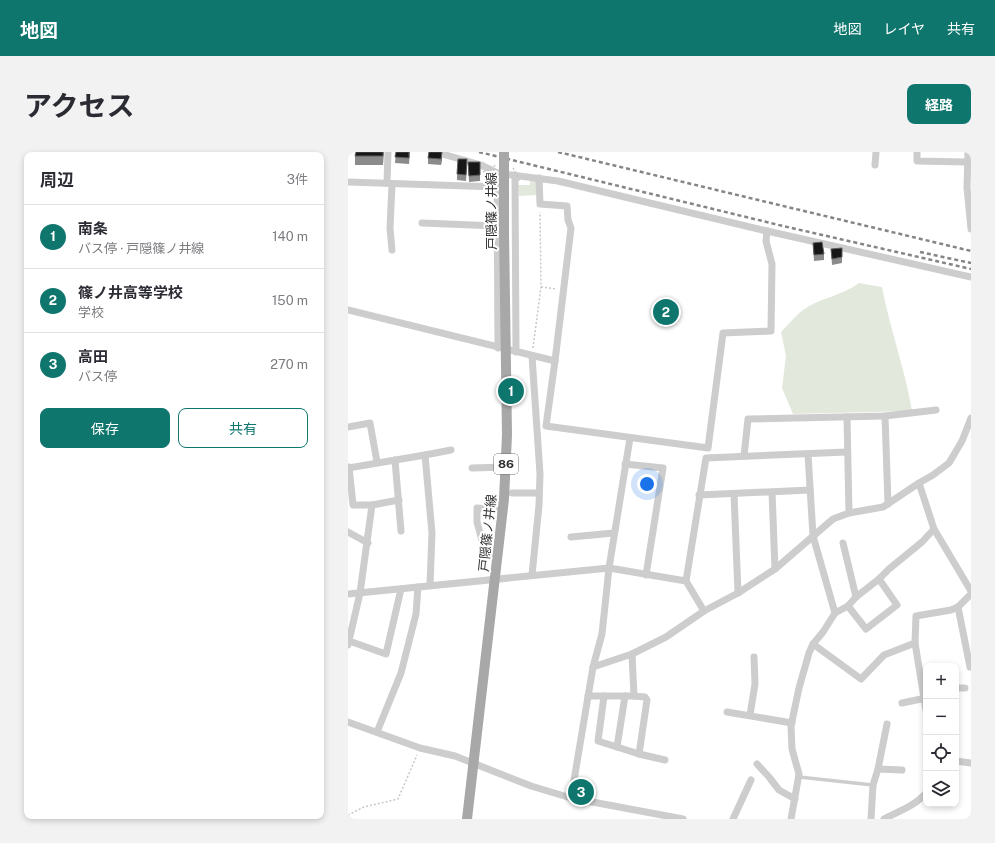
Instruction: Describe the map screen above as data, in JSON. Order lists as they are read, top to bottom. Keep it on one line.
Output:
{"streets":{"main road":["戸隠篠ノ井線","86"]},"page":{"header":"地図","nav":["地図","レイヤ","共有"],"title":"アクセス","buttons":["経路",["保存","共有"]],"heading":["周辺","3件"],"list":[{"mark":"1","name":"南条","note":"バス停 · 戸隠篠ノ井線","value":"140 m"},{"mark":"2","name":"篠ノ井高等学校","note":"学校","value":"150 m"},{"mark":"3","name":"高田","note":"バス停","value":"270 m"}],"pins":["2","1","3"],"map_buttons":["+","−"]}}
